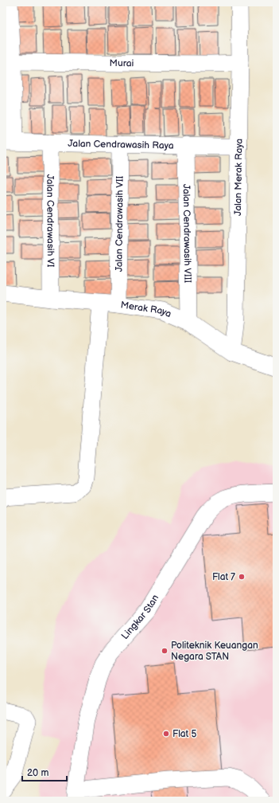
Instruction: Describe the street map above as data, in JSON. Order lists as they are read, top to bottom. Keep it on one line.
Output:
{"streets":{"street":["Murai","Jalan Cendrawasih Raya","Jalan Merak Raya","Jalan Cendrawasih VI","Jalan Cendrawasih VII","Jalan Cendrawasih VIII","Merak Raya","Lingkar Stan"]},"crossings":[["Murai","Jalan Merak Raya"],["Jalan Cendrawasih Raya","Jalan Merak Raya"],["Jalan Cendrawasih Raya","Jalan Cendrawasih VI"],["Jalan Cendrawasih Raya","Jalan Cendrawasih VII"],["Jalan Cendrawasih Raya","Jalan Cendrawasih VIII"],["Jalan Merak Raya","Merak Raya"],["Jalan Cendrawasih VI","Merak Raya"],["Jalan Cendrawasih VII","Merak Raya"],["Jalan Cendrawasih VIII","Merak Raya"]],"places":["Flat 7","Politeknik Keuangan Negara STAN","Flat 5"],"scale_bar":"20 m"}
